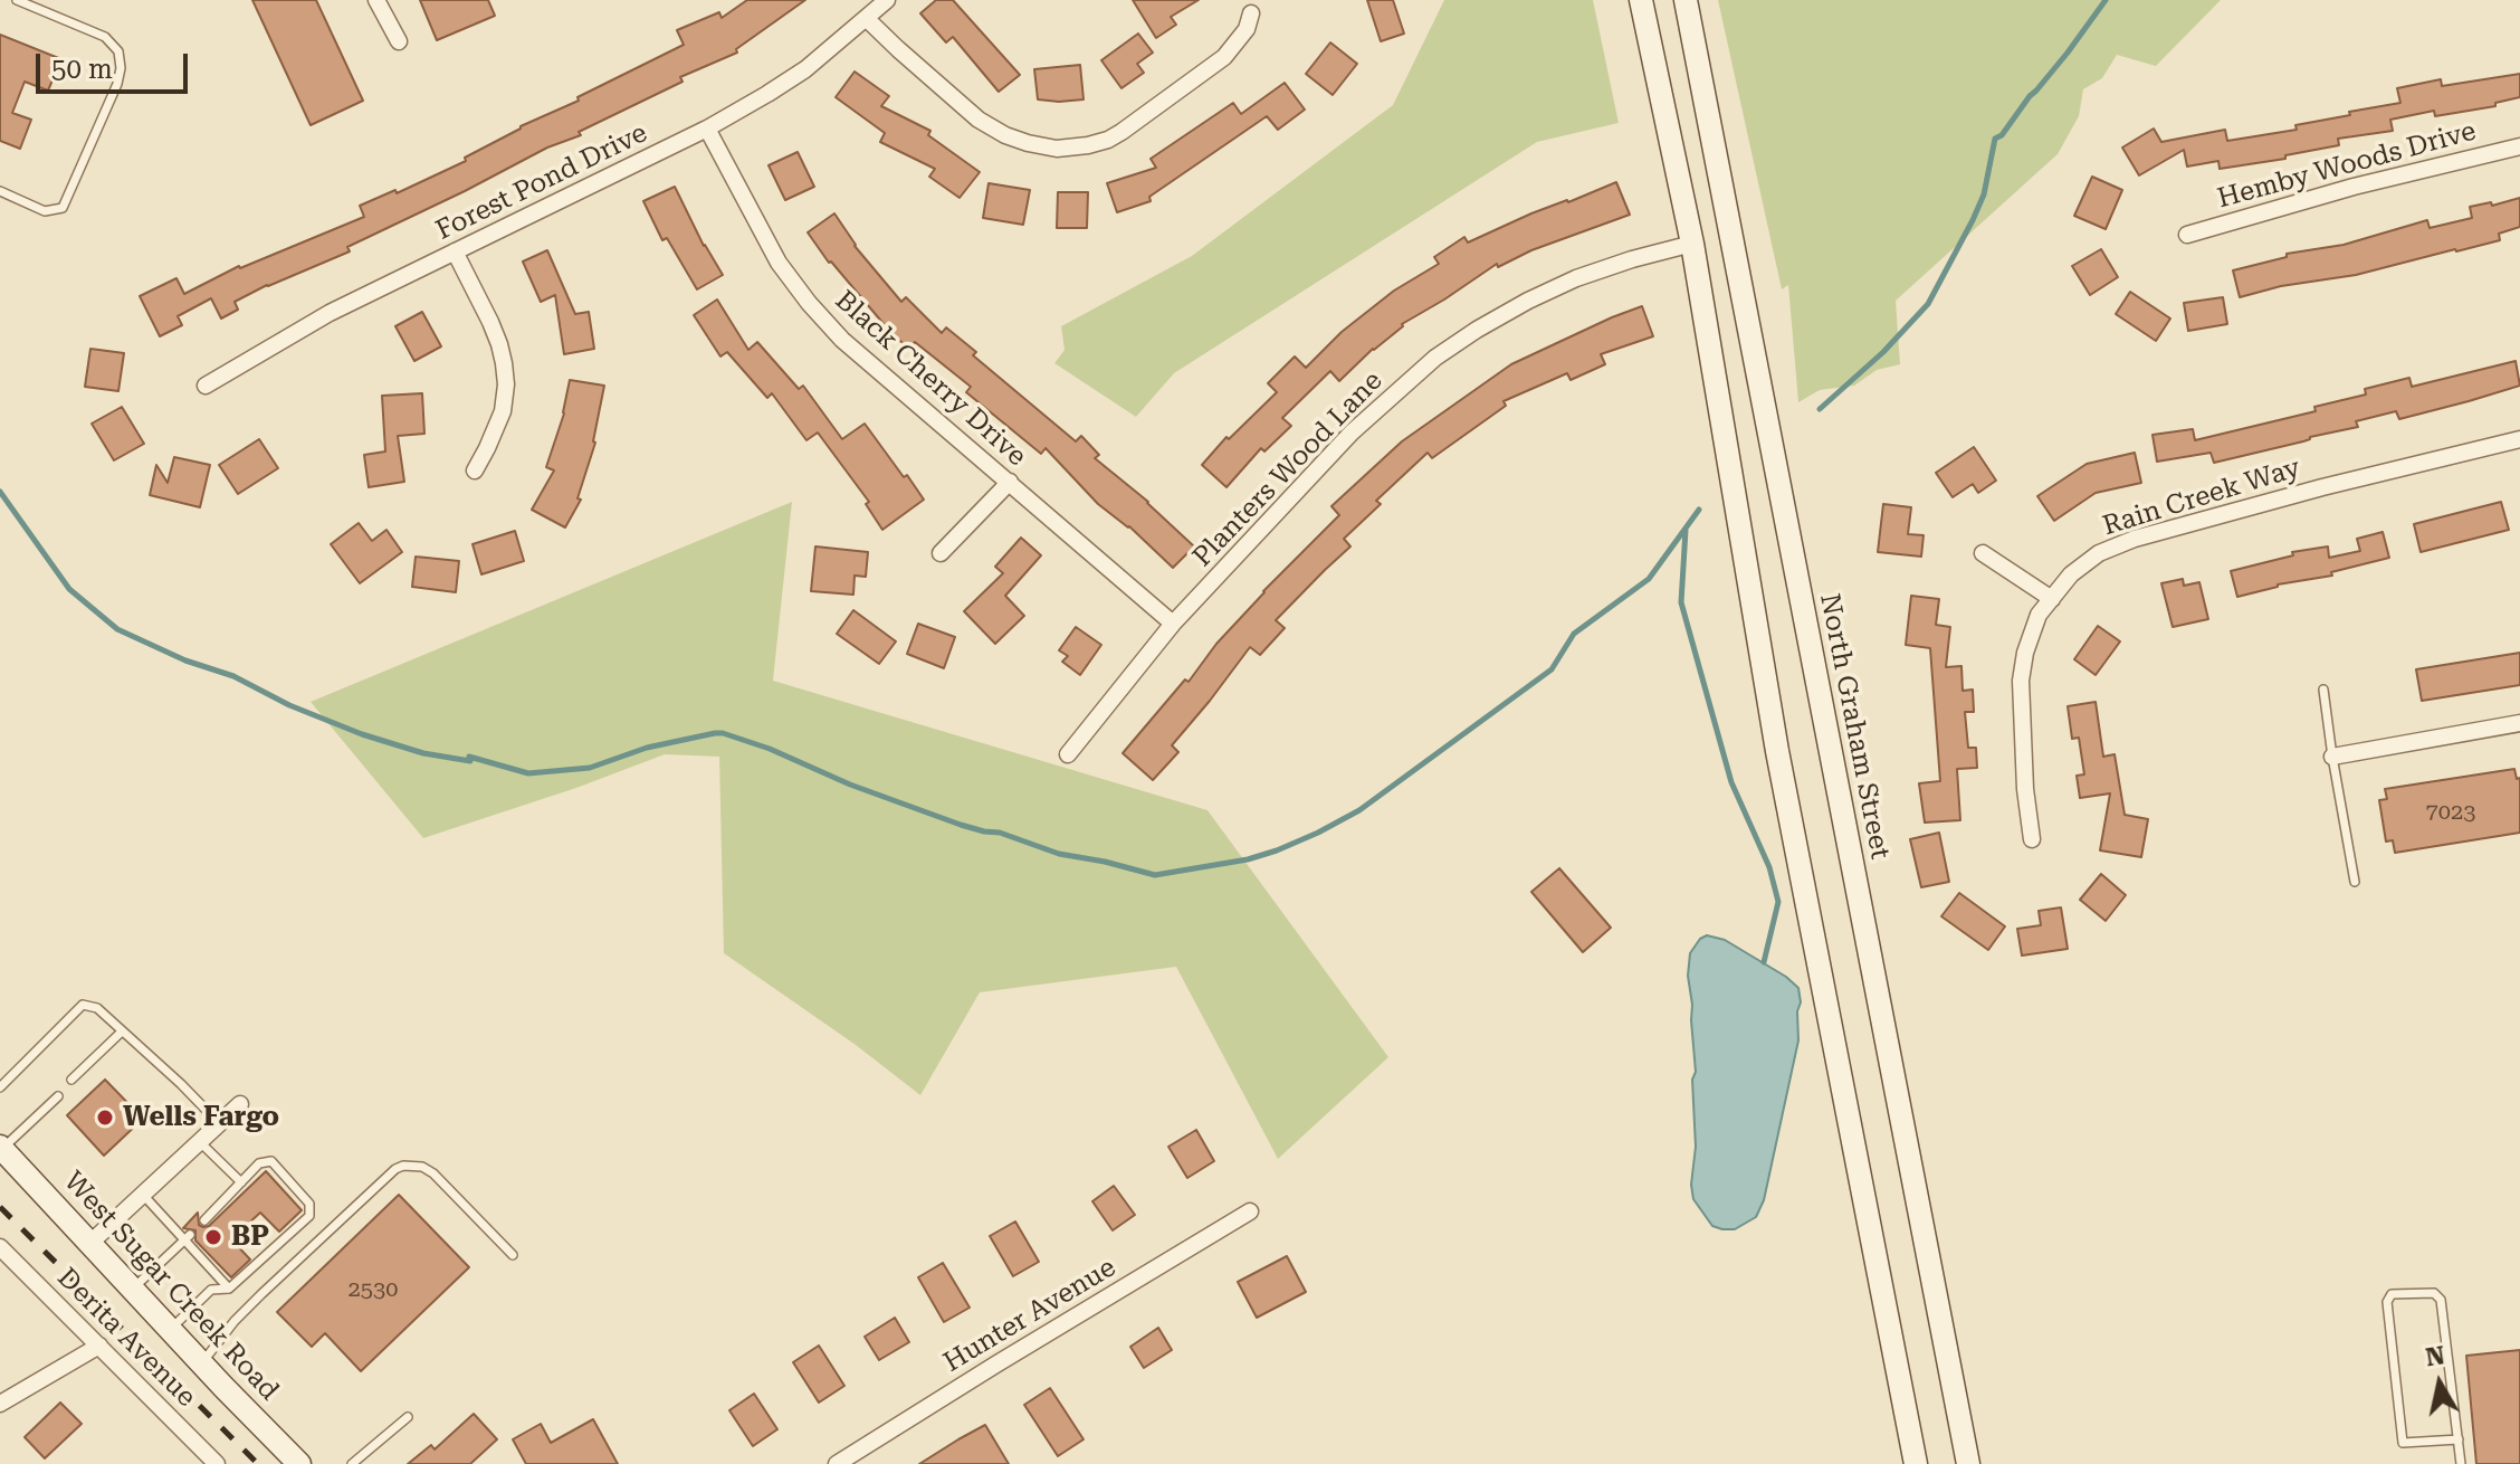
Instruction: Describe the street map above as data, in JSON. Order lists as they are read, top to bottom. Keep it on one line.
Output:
{"streets":{"main road":["North Graham Street","West Sugar Creek Road"],"street":["Hemby Woods Drive","Forest Pond Drive","Black Cherry Drive","Planters Wood Lane","Rain Creek Way","Hunter Avenue","Derita Avenue"]},"crossings":[["Forest Pond Drive","Black Cherry Drive"],["Black Cherry Drive","Planters Wood Lane"]],"places":["Wells Fargo","BP"],"house_numbers":["7023","2530"],"scale_bar":"50 m","north":"top"}
